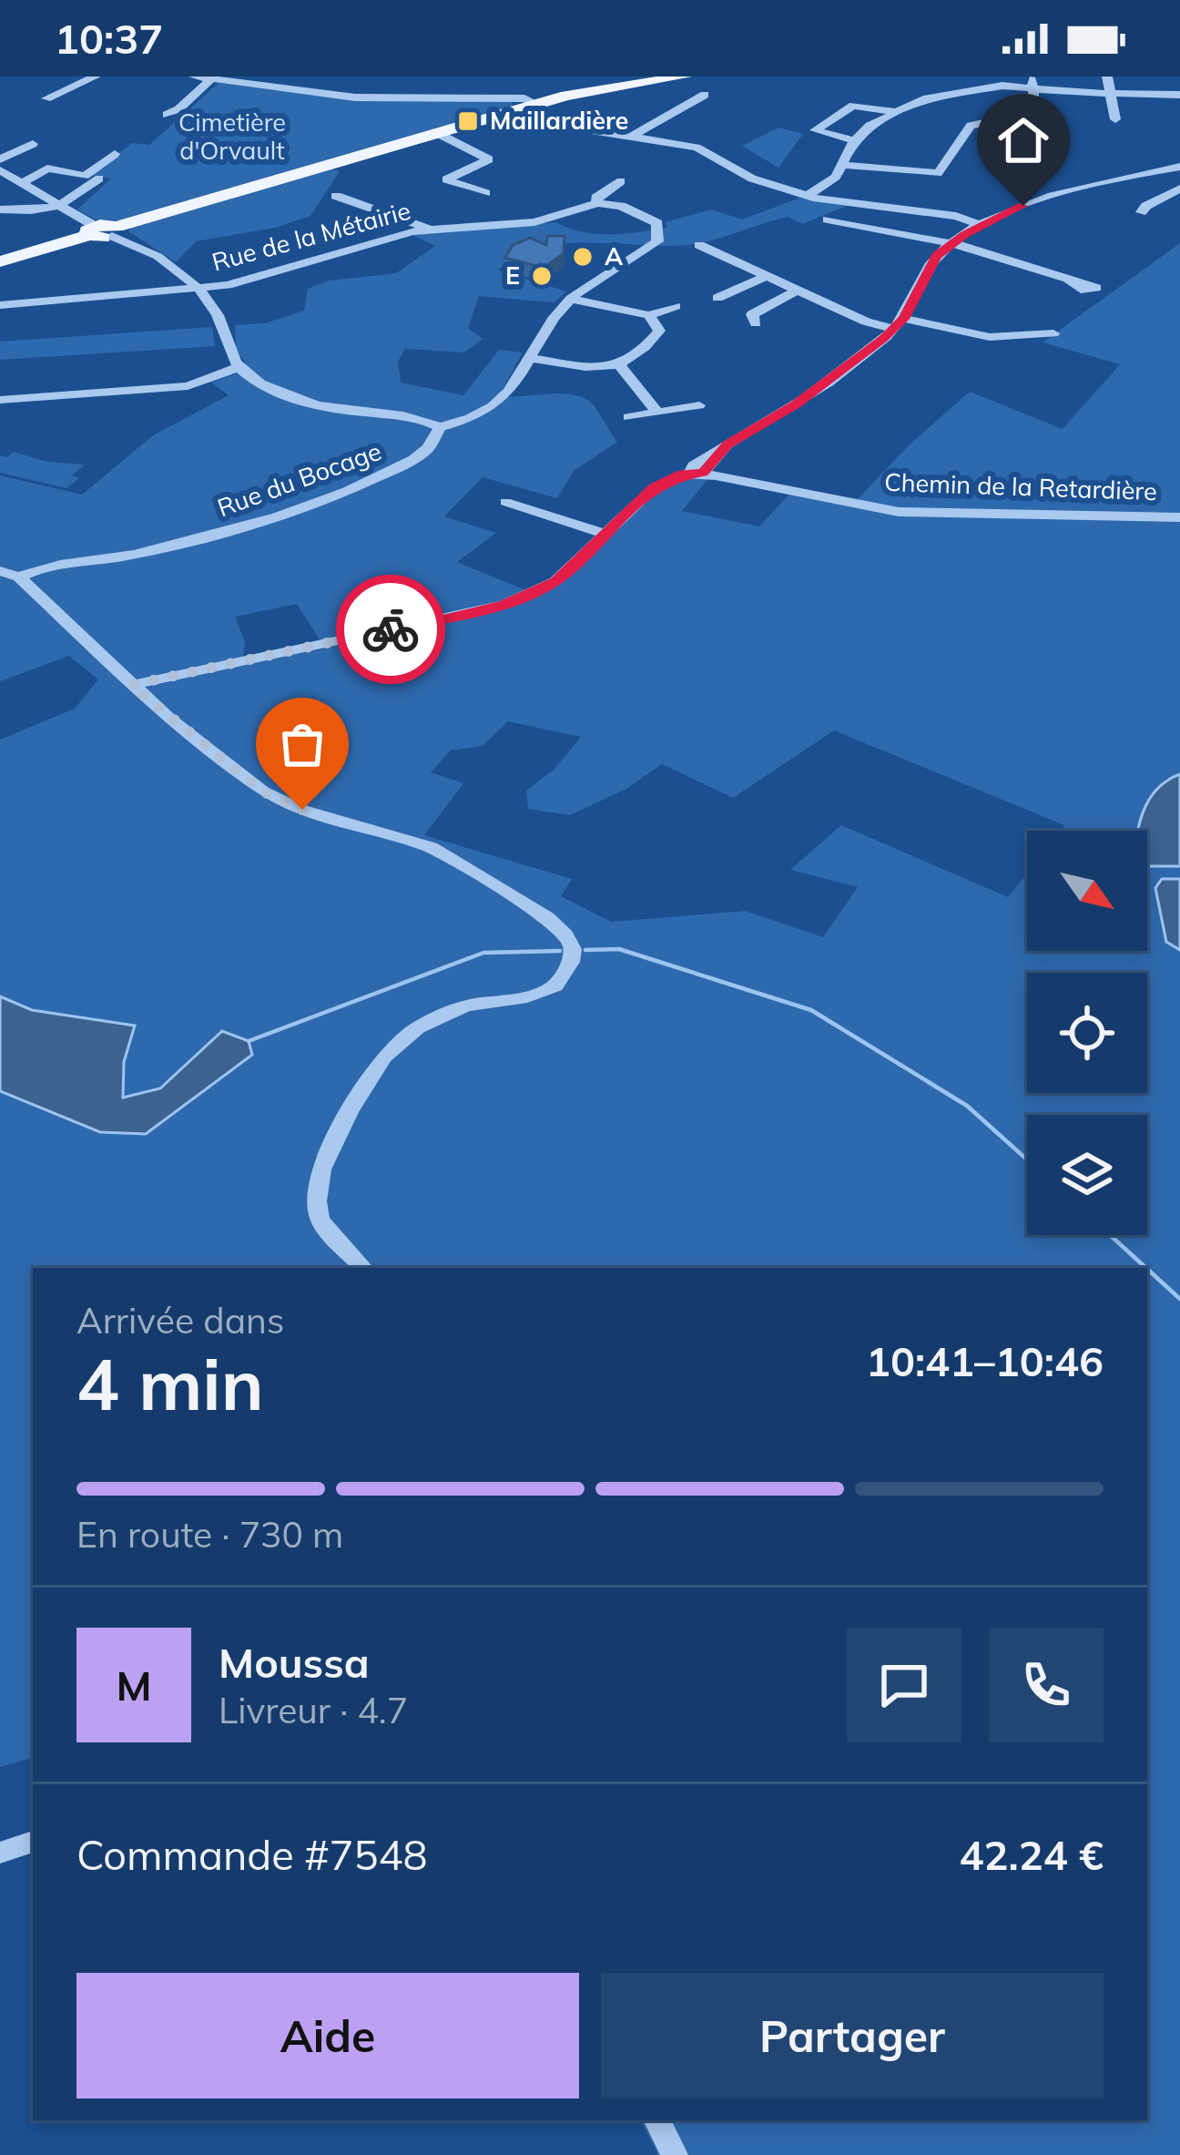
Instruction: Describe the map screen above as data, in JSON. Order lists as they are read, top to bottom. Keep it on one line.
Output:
{"streets":{"street":["Rue de la Métairie","Rue du Bocage","Chemin de la Retardière"]},"parks":["Cimetière d'Orvault"],"places":{"transit":["Maillardière"],"other":["A","E"]},"north":"bottom right","page":{"status":"10:37","heading":["4 min","Arrivée dans","10:41–10:46"],"panel":["Moussa","Livreur · 4.7","Commande #7548","42.24 €"],"bar":"En route · 730 m","round":"M","buttons":["Aide","Partager"]}}
